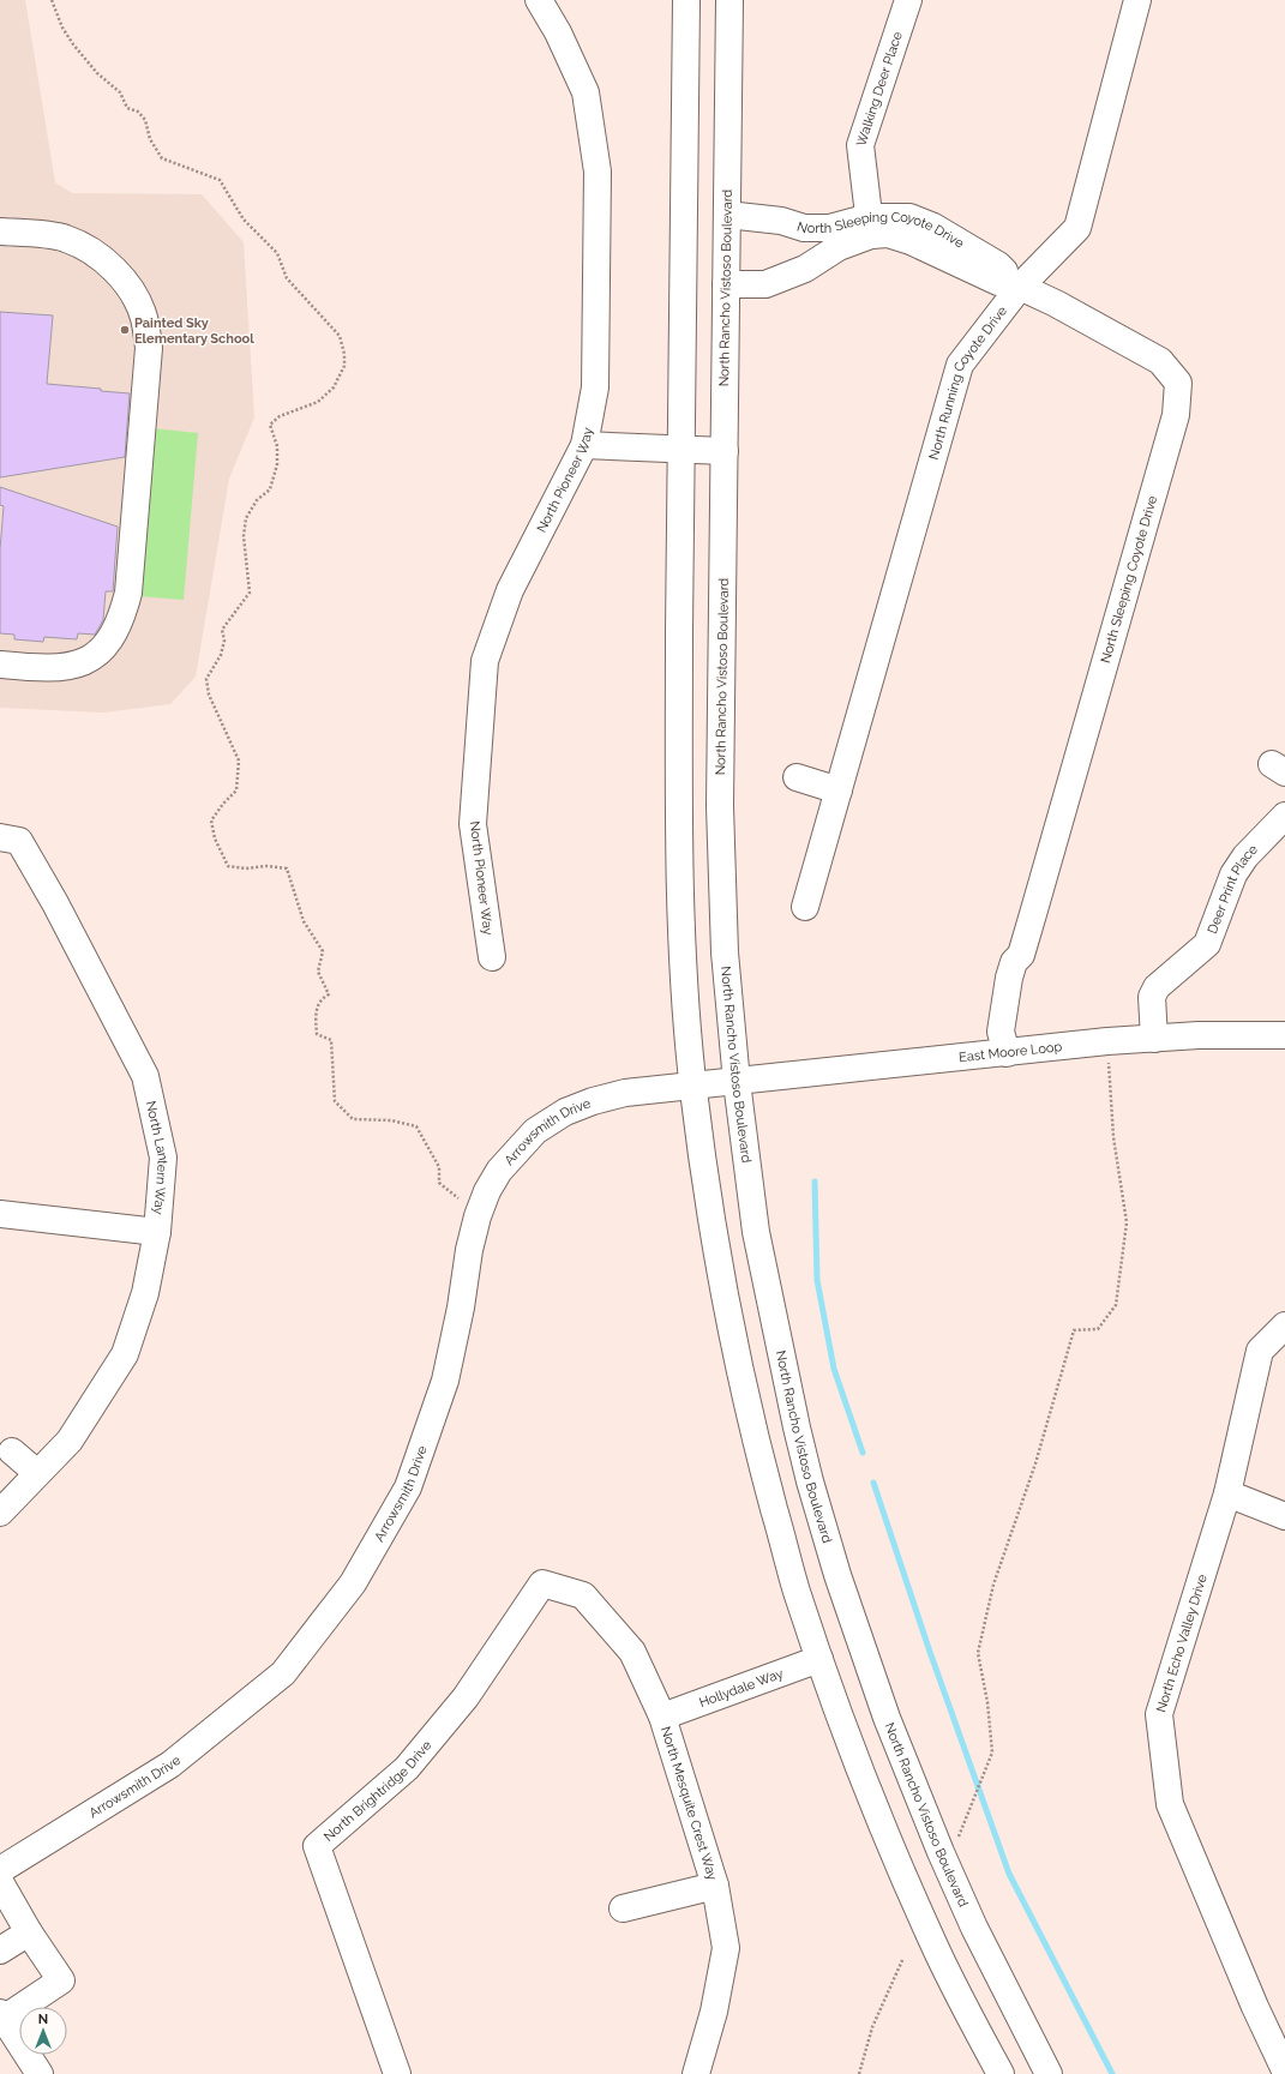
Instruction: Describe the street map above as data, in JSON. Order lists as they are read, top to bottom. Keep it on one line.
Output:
{"streets":{"street":["Walking Deer Place","North Sleeping Coyote Drive","North Rancho Vistoso Boulevard","North Running Coyote Drive","North Pioneer Way","Deer Print Place","East Moore Loop","Arrowsmith Drive","North Lantern Way","North Echo Valley Drive","Hollydale Way","North Brightridge Drive","North Mesquite Crest Way"]},"crossings":[["Walking Deer Place","North Sleeping Coyote Drive"],["North Sleeping Coyote Drive","North Rancho Vistoso Boulevard"],["North Sleeping Coyote Drive","North Running Coyote Drive"],["North Sleeping Coyote Drive","East Moore Loop"],["North Rancho Vistoso Boulevard","East Moore Loop"],["Deer Print Place","East Moore Loop"],["East Moore Loop","Arrowsmith Drive"],["Hollydale Way","North Mesquite Crest Way"],["North Brightridge Drive","North Mesquite Crest Way"]],"places":["Painted Sky Elementary School"],"north":"top"}
